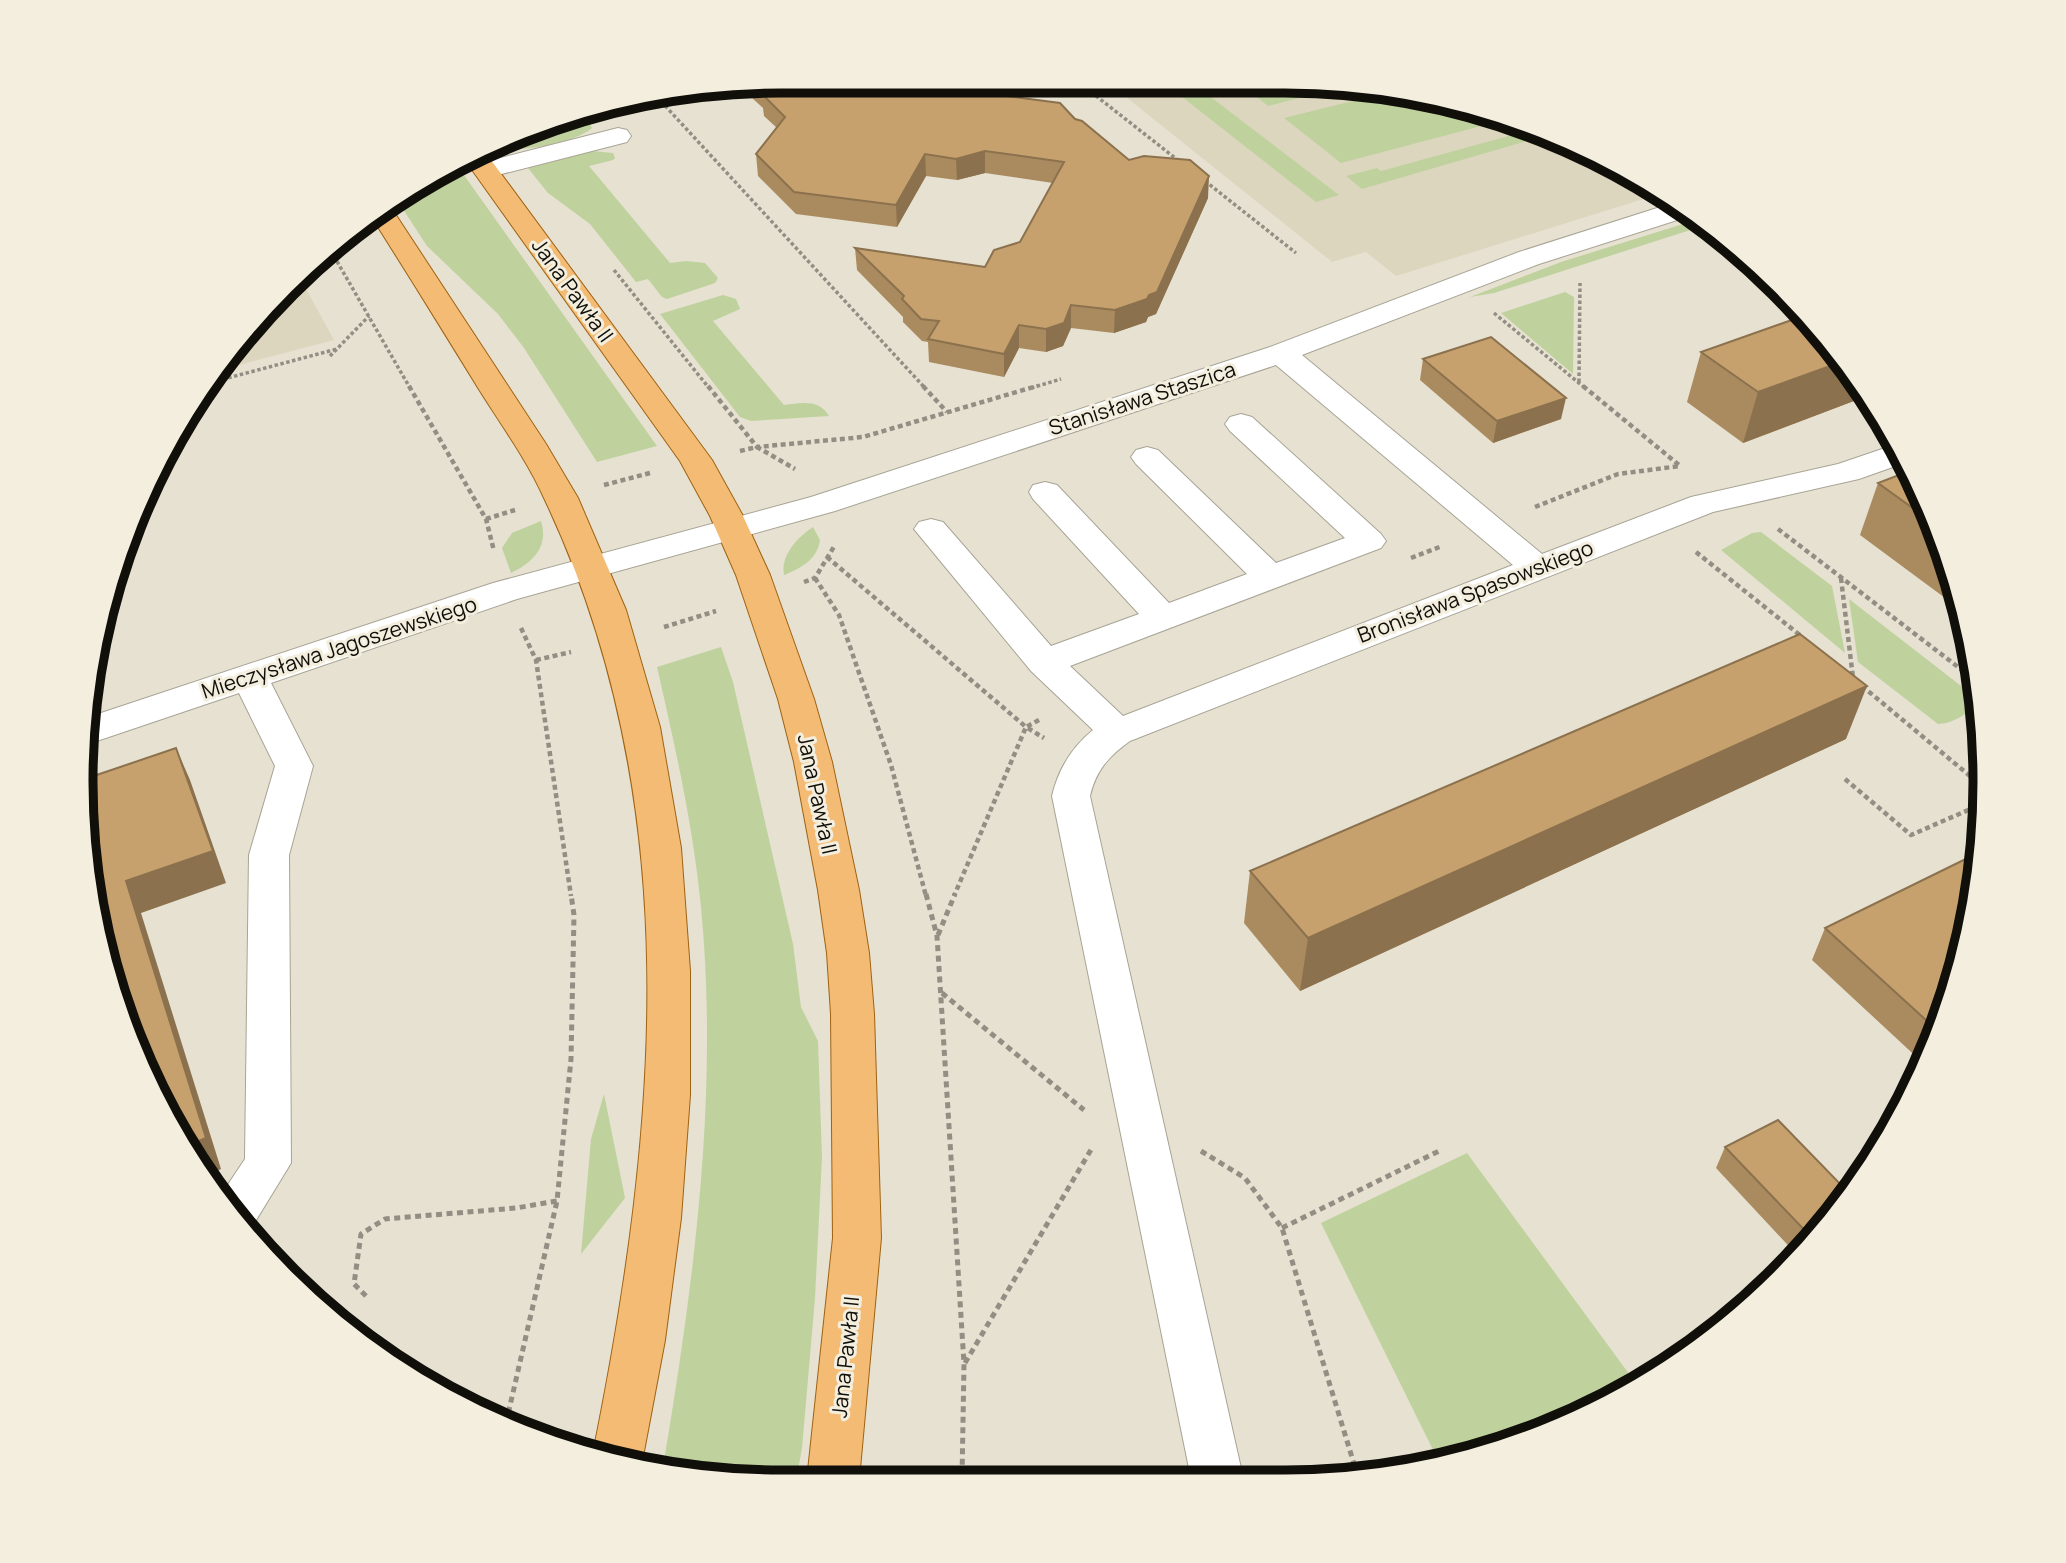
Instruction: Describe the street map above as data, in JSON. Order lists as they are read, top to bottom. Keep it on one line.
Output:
{"streets":{"main road":["Jana Pawła II"],"street":["Stanisława Staszica","Bronisława Spasowskiego","Mieczysława Jagoszewskiego"]},"crossings":[["Jana Pawła II","Stanisława Staszica"],["Stanisława Staszica","Mieczysława Jagoszewskiego"]]}
